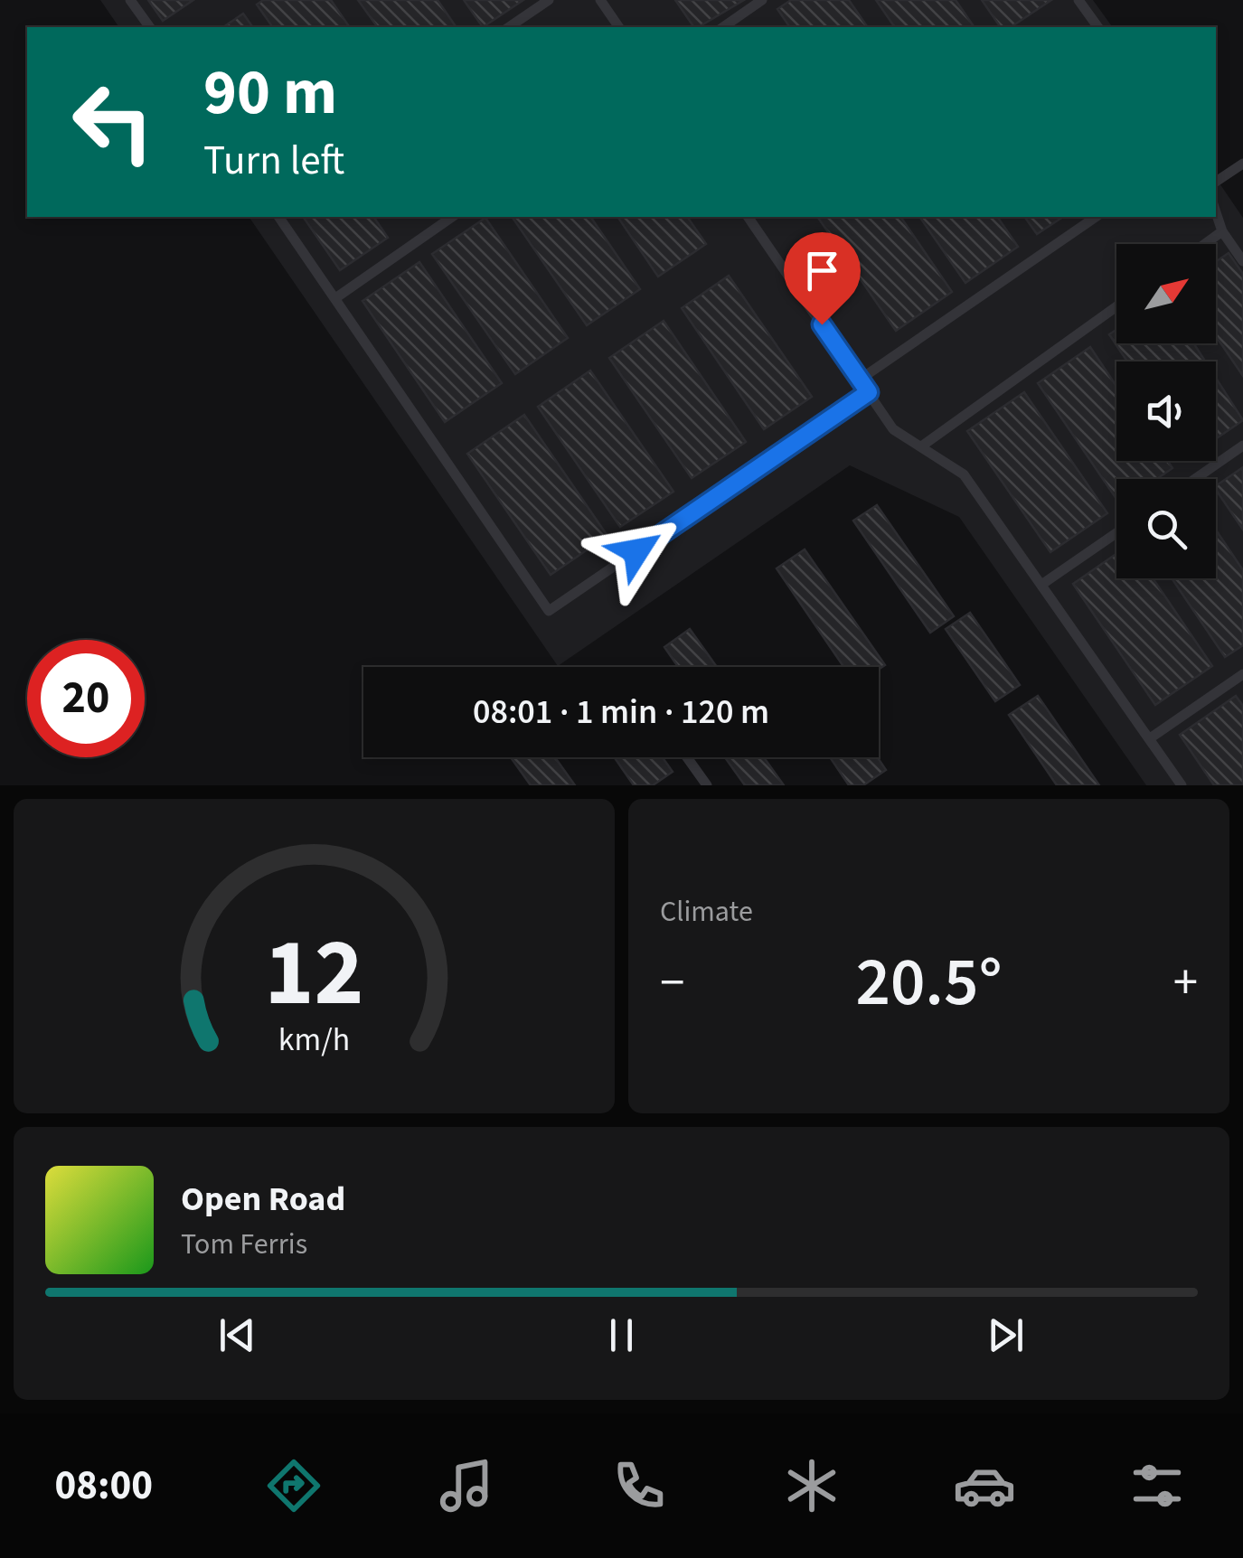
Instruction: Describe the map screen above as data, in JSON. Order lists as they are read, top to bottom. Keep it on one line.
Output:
{"north":"top right","page":{"turn":["90 m","Turn left"],"limit":"20","trip":"08:01 · 1 min · 120 m","tile":"Climate","heat":["−","20.5°","+"],"song":["Open Road","Tom Ferris"],"tabs":"08:00","gauge":["12","km/h"]}}
